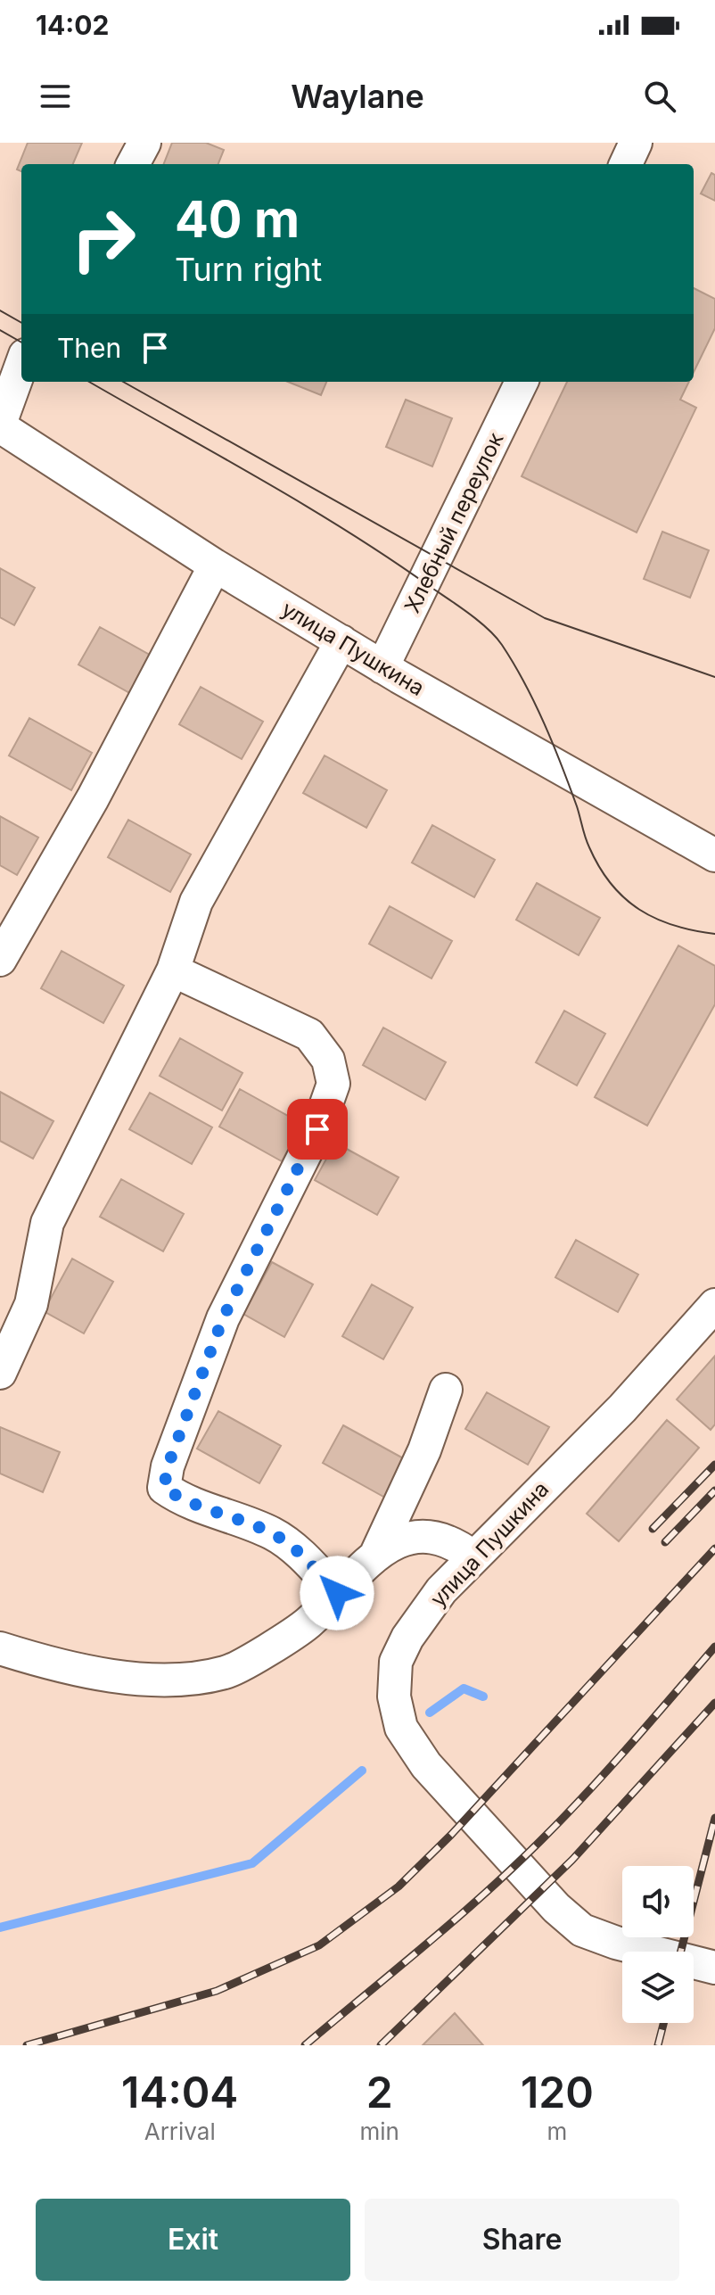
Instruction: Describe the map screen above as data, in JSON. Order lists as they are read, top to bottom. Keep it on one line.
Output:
{"streets":{"street":["Хлебный переулок","улица Пушкина"]},"crossings":[["Хлебный переулок","улица Пушкина"]],"page":{"status":"14:02","header":"Waylane","turn":["40 m","Turn right"],"then":"Then","eta":["14:04","Arrival","2","min","120","m"],"buttons":["Exit","Share"]}}
